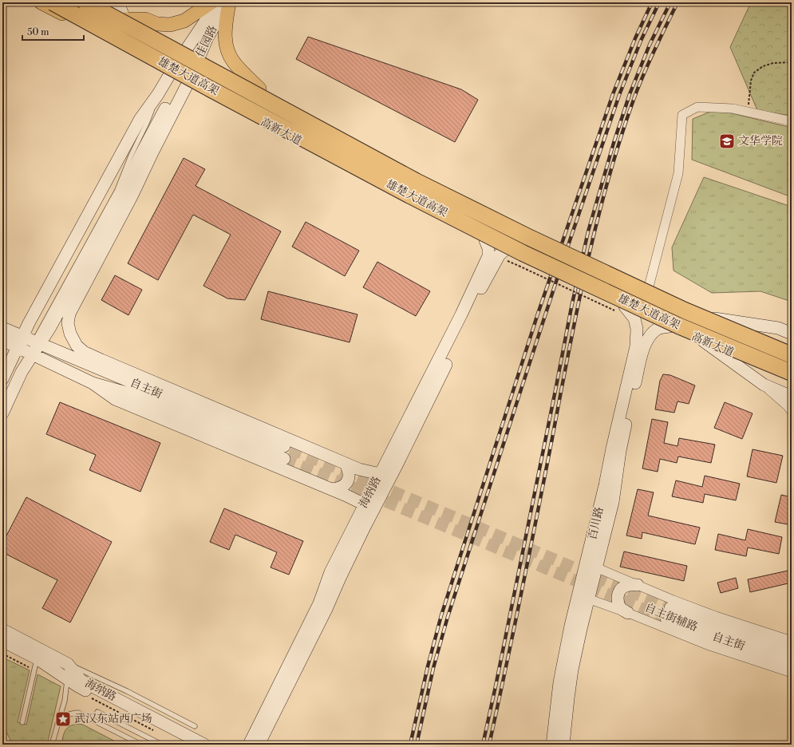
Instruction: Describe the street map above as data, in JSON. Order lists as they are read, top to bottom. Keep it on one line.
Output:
{"streets":{"highway":["雄楚大道高架"],"main road":["佳园路","高新大道","自主街","海纳路","百川路"],"street":["自主街辅路"]},"crossings":[["佳园路","高新大道"],["佳园路","自主街"],["高新大道","海纳路"],["高新大道","百川路"],["百川路","自主街辅路"]],"places":{"school or university":["文华学院"],"place":["武汉东站西广场"]},"scale_bar":"50 m"}
